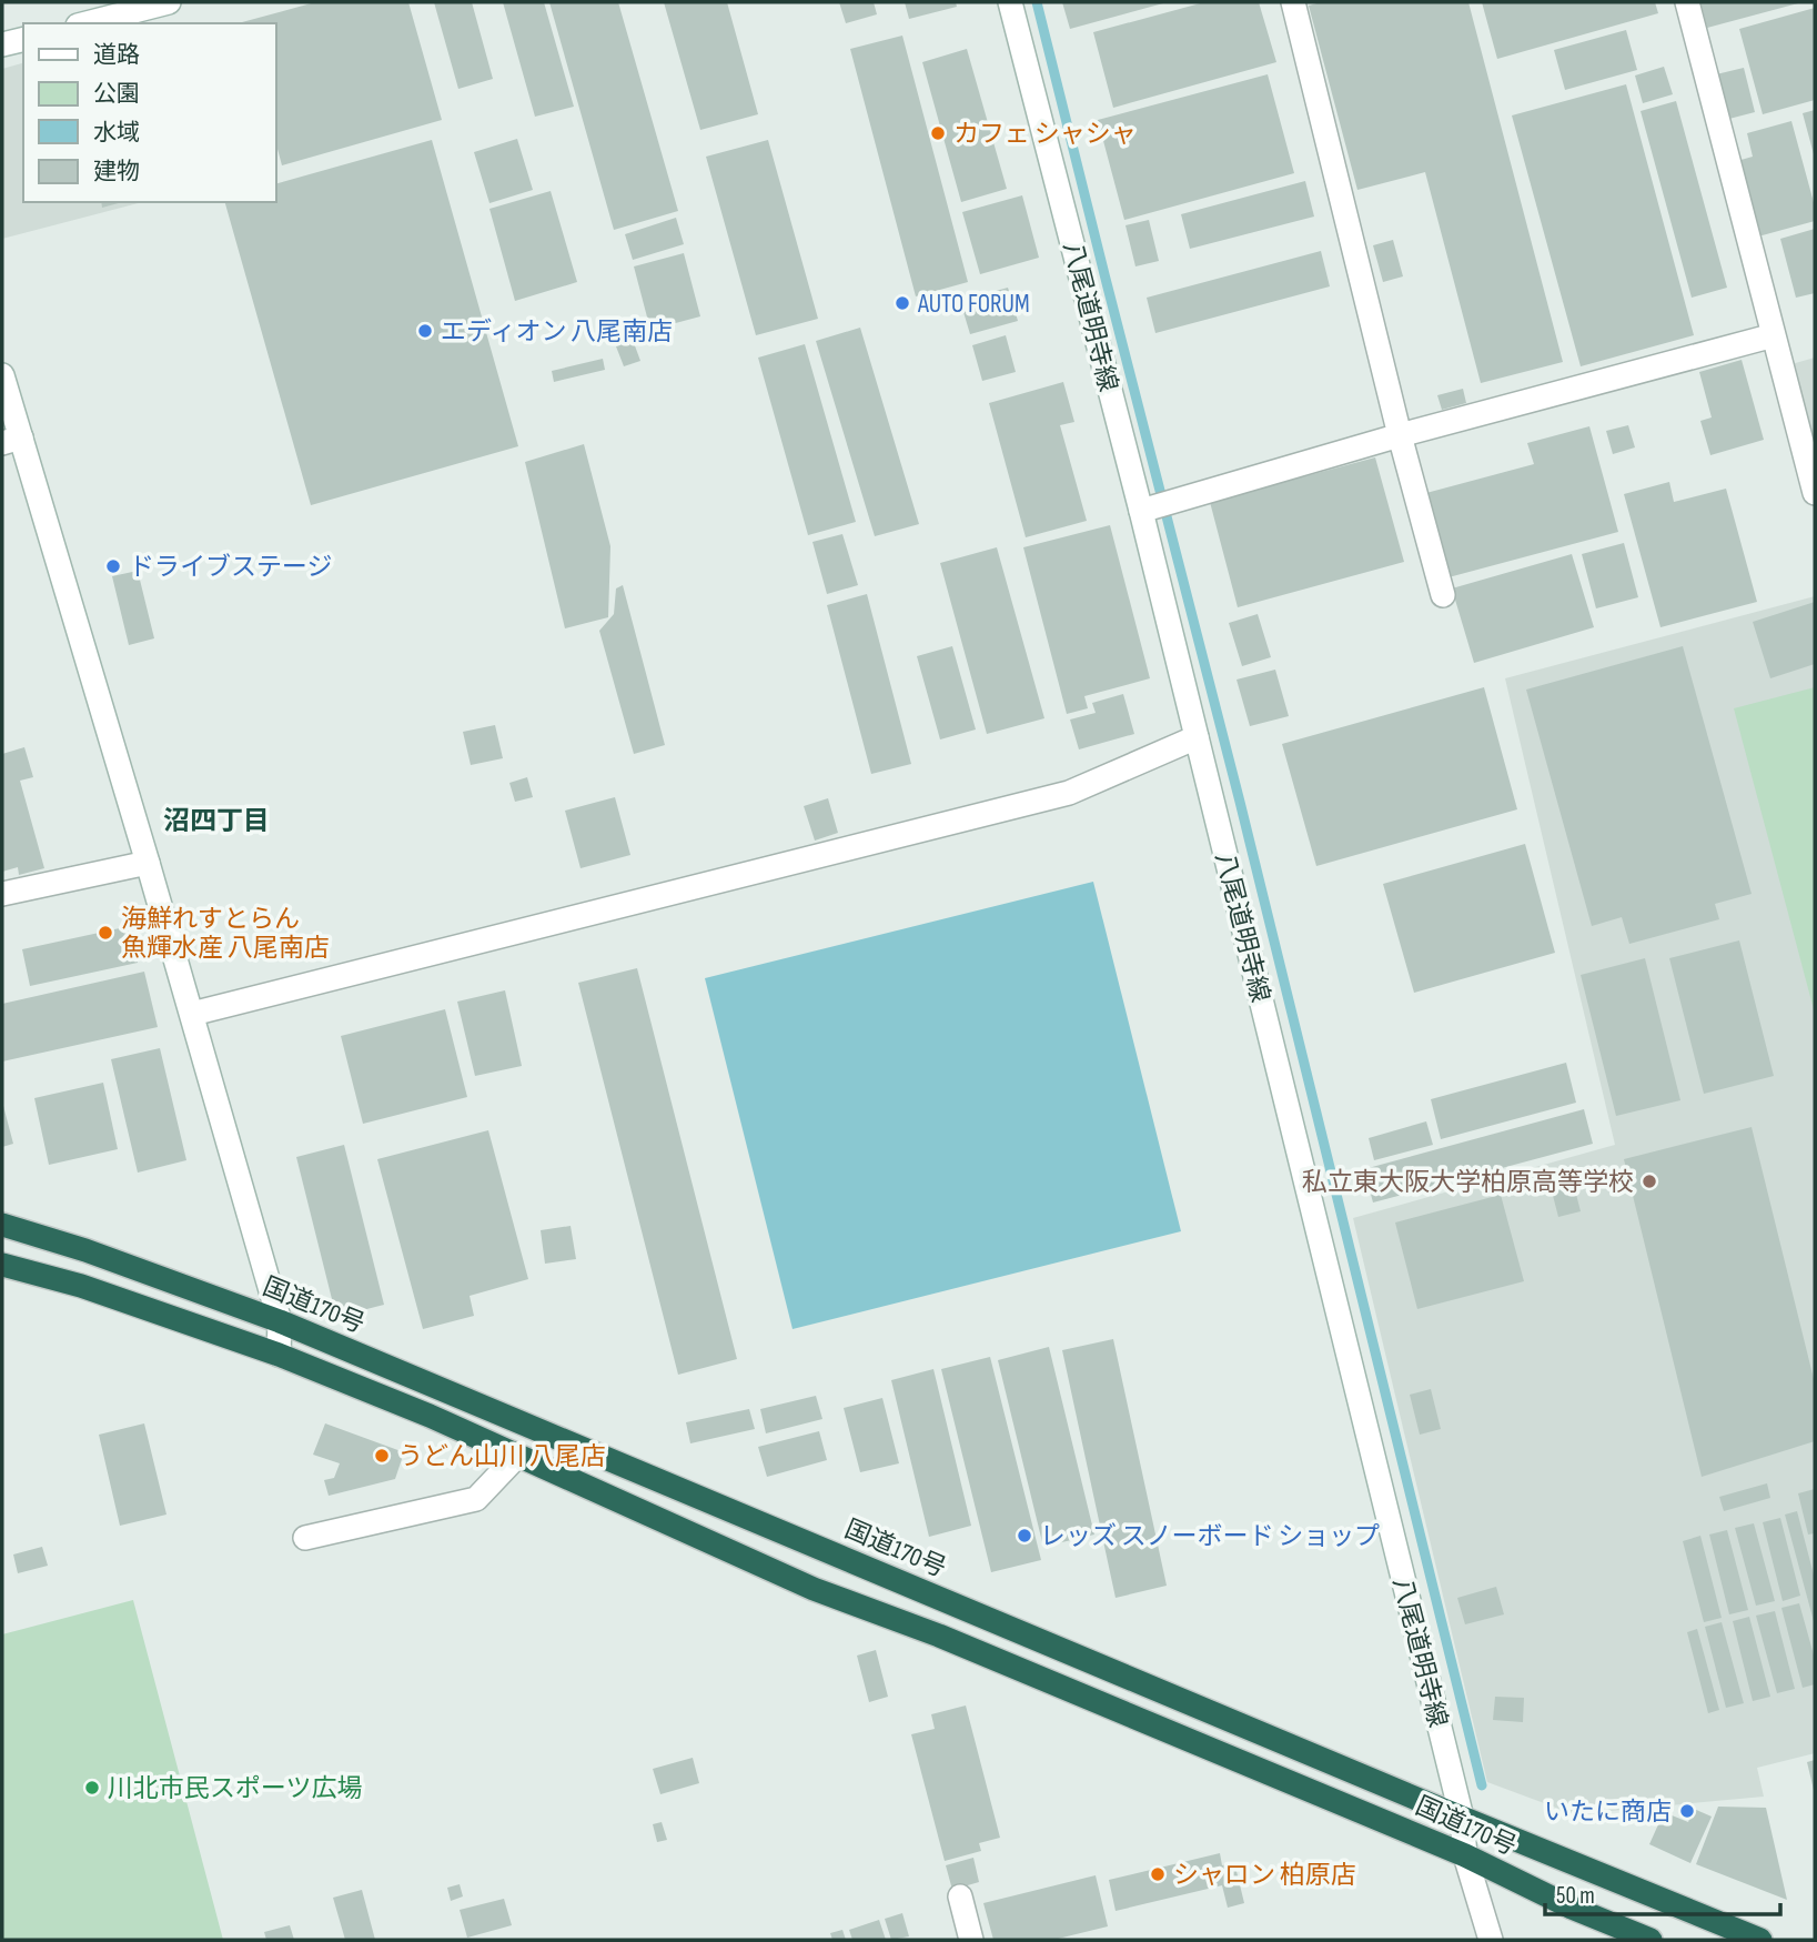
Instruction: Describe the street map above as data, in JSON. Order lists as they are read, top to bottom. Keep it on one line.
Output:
{"streets":{"highway":["国道170号"],"street":["八尾道明寺線"]},"crossings":[["八尾道明寺線","国道170号"]],"districts":["沼四丁目"],"places":["カフェ シャシャ","AUTO FORUM","エディオン 八尾南店","ドライブステージ","海鮮れすとらん 魚輝水産 八尾南店","私立東大阪大学柏原高等学校","うどん山川 八尾店","レッズ スノーボード ショップ","川北市民スポーツ広場","いたに商店","シャロン 柏原店"],"legend":["道路","公園","水域","建物"],"scale_bar":"50 m"}
